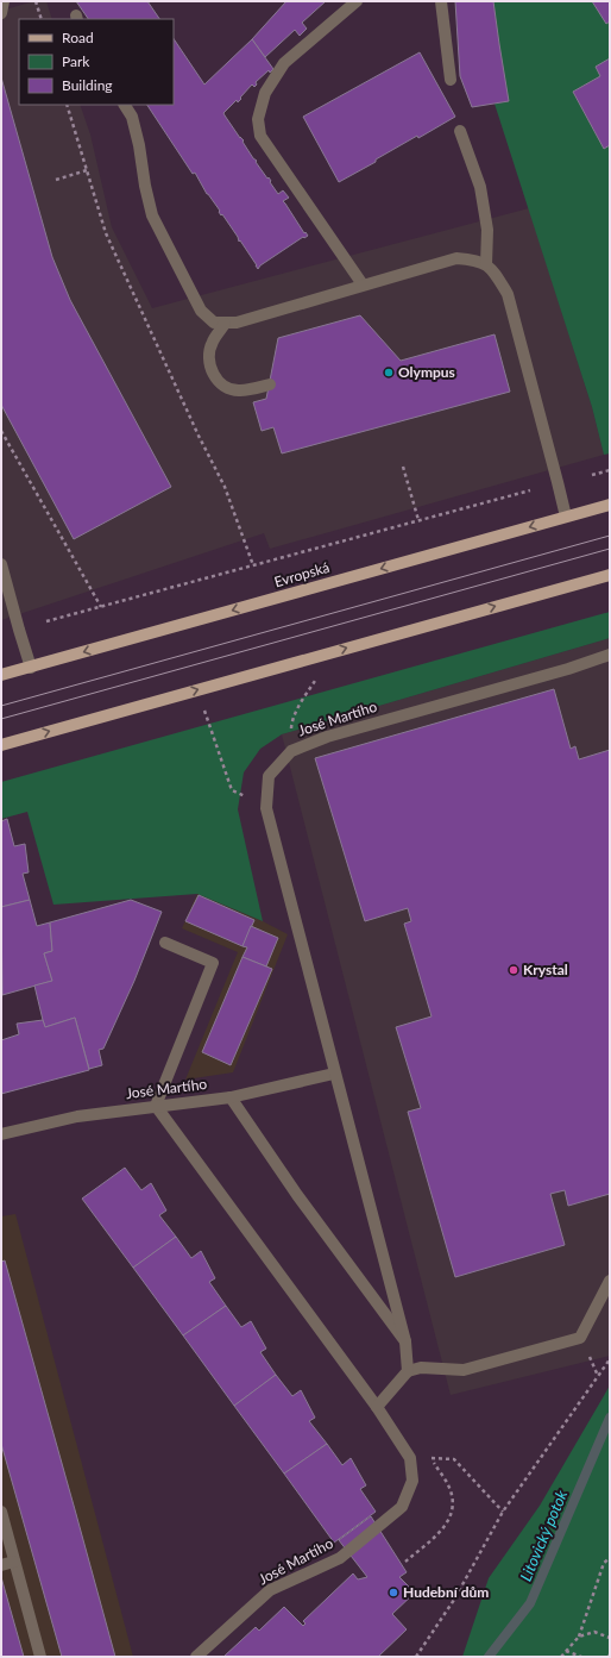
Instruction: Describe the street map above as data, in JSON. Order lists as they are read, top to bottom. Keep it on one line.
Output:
{"streets":{"main road":["Evropská"],"street":["José Martího"]},"water":["Litovický potok"],"places":["Olympus","Krystal","Hudební dům"],"legend":["Road","Park","Building"]}
